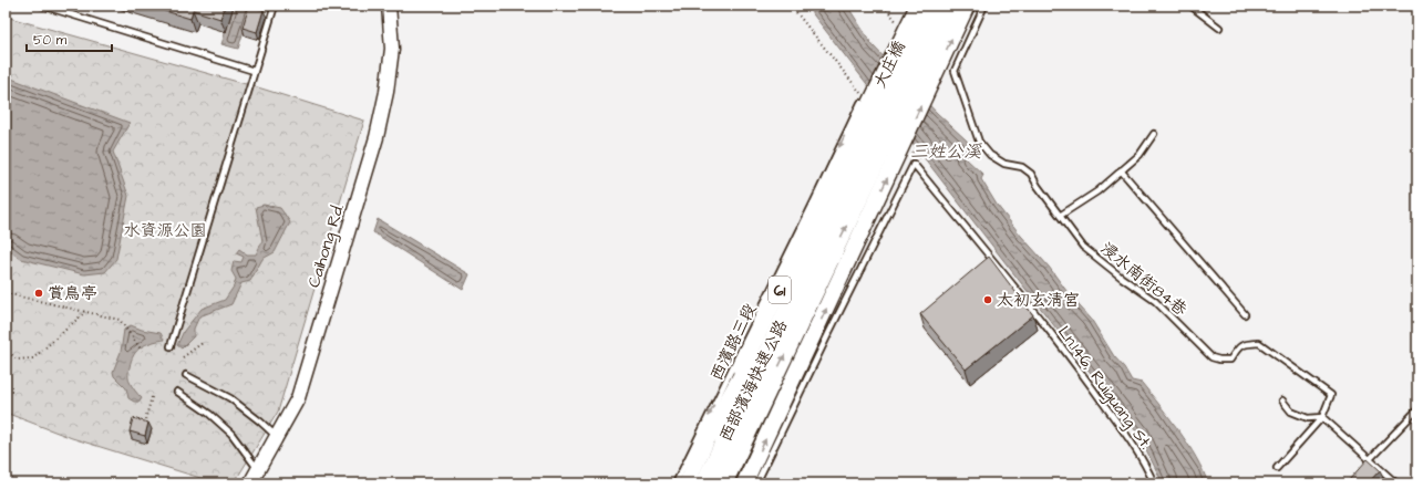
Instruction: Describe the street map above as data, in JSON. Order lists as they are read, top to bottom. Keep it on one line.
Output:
{"streets":{"highway":["大庄橋","61","西部濱海快速公路"],"main road":["西濱路三段"],"street":["Caihong Rd."],"lane":["浸水南街84巷","Ln.146, Ruiguang St."]},"crossings":[["大庄橋","61"],["大庄橋","西濱路三段"],["大庄橋","西部濱海快速公路"],["西濱路三段","西部濱海快速公路"]],"water":["三姓公溪"],"parks":["水資源公園"],"places":["賞鳥亭","太初玄清宮"],"scale_bar":"50 m"}
